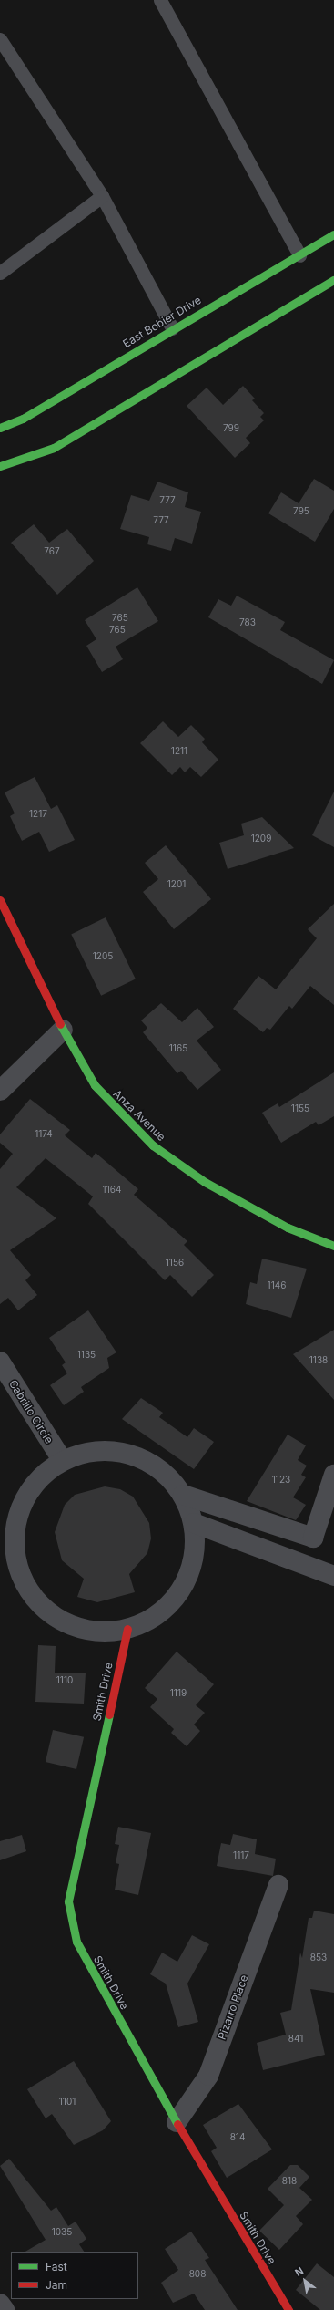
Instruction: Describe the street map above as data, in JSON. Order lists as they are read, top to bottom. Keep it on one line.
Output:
{"streets":{"street":["East Bobier Drive","Anza Avenue","Cabrillo Circle","Smith Drive","Pizarro Place"]},"crossings":[["Smith Drive","Pizarro Place"]],"house_numbers":["799","777","795","777","767","765","783","765","1211","1217","1209","1201","1205","1165","1155","1174","1164","1156","1146","1135","1138","1123","1110","1119","1117","853","841","1101","814","818","1035","808"],"legend":["Fast","Jam"],"north":"top left"}
